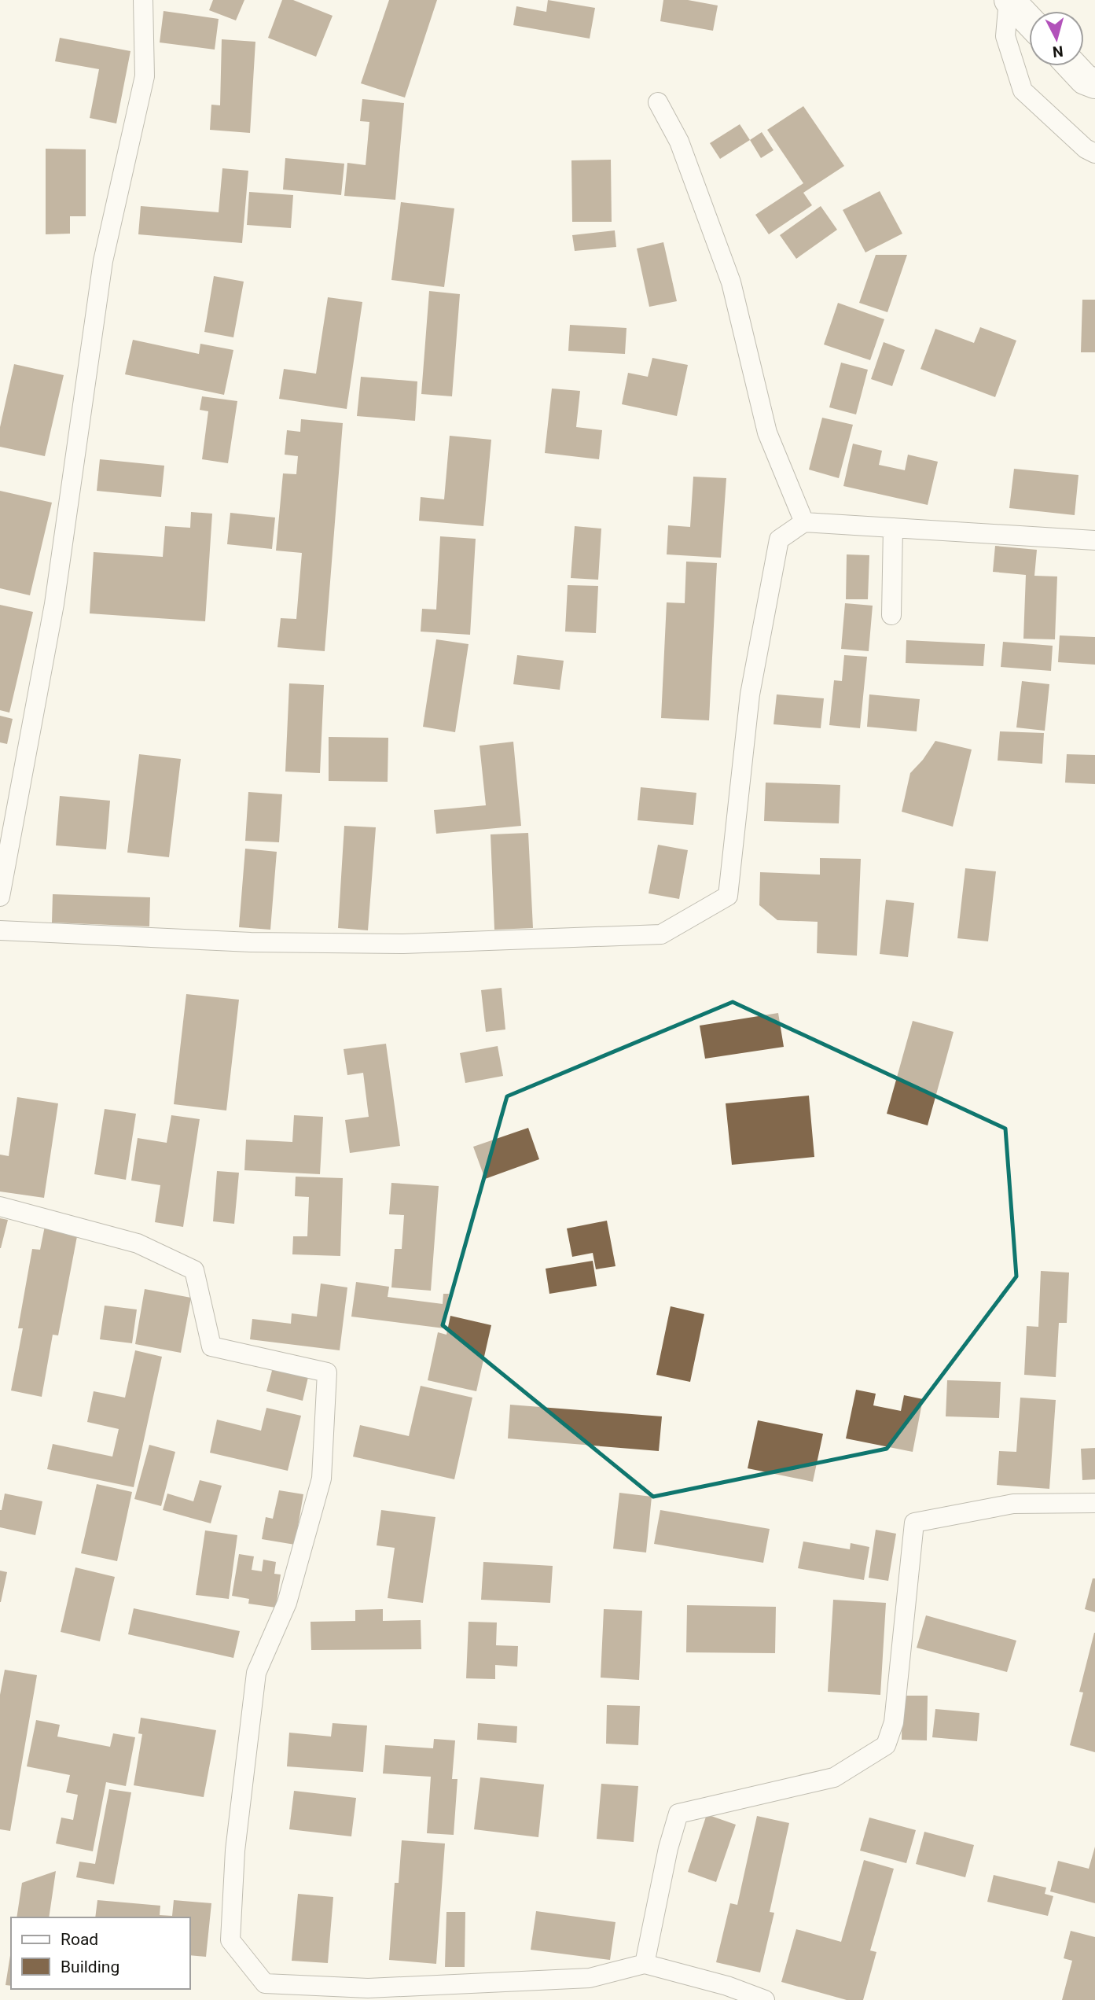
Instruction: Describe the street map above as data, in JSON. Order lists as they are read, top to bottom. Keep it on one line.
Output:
{"legend":["Road","Building"],"north":"bottom"}
